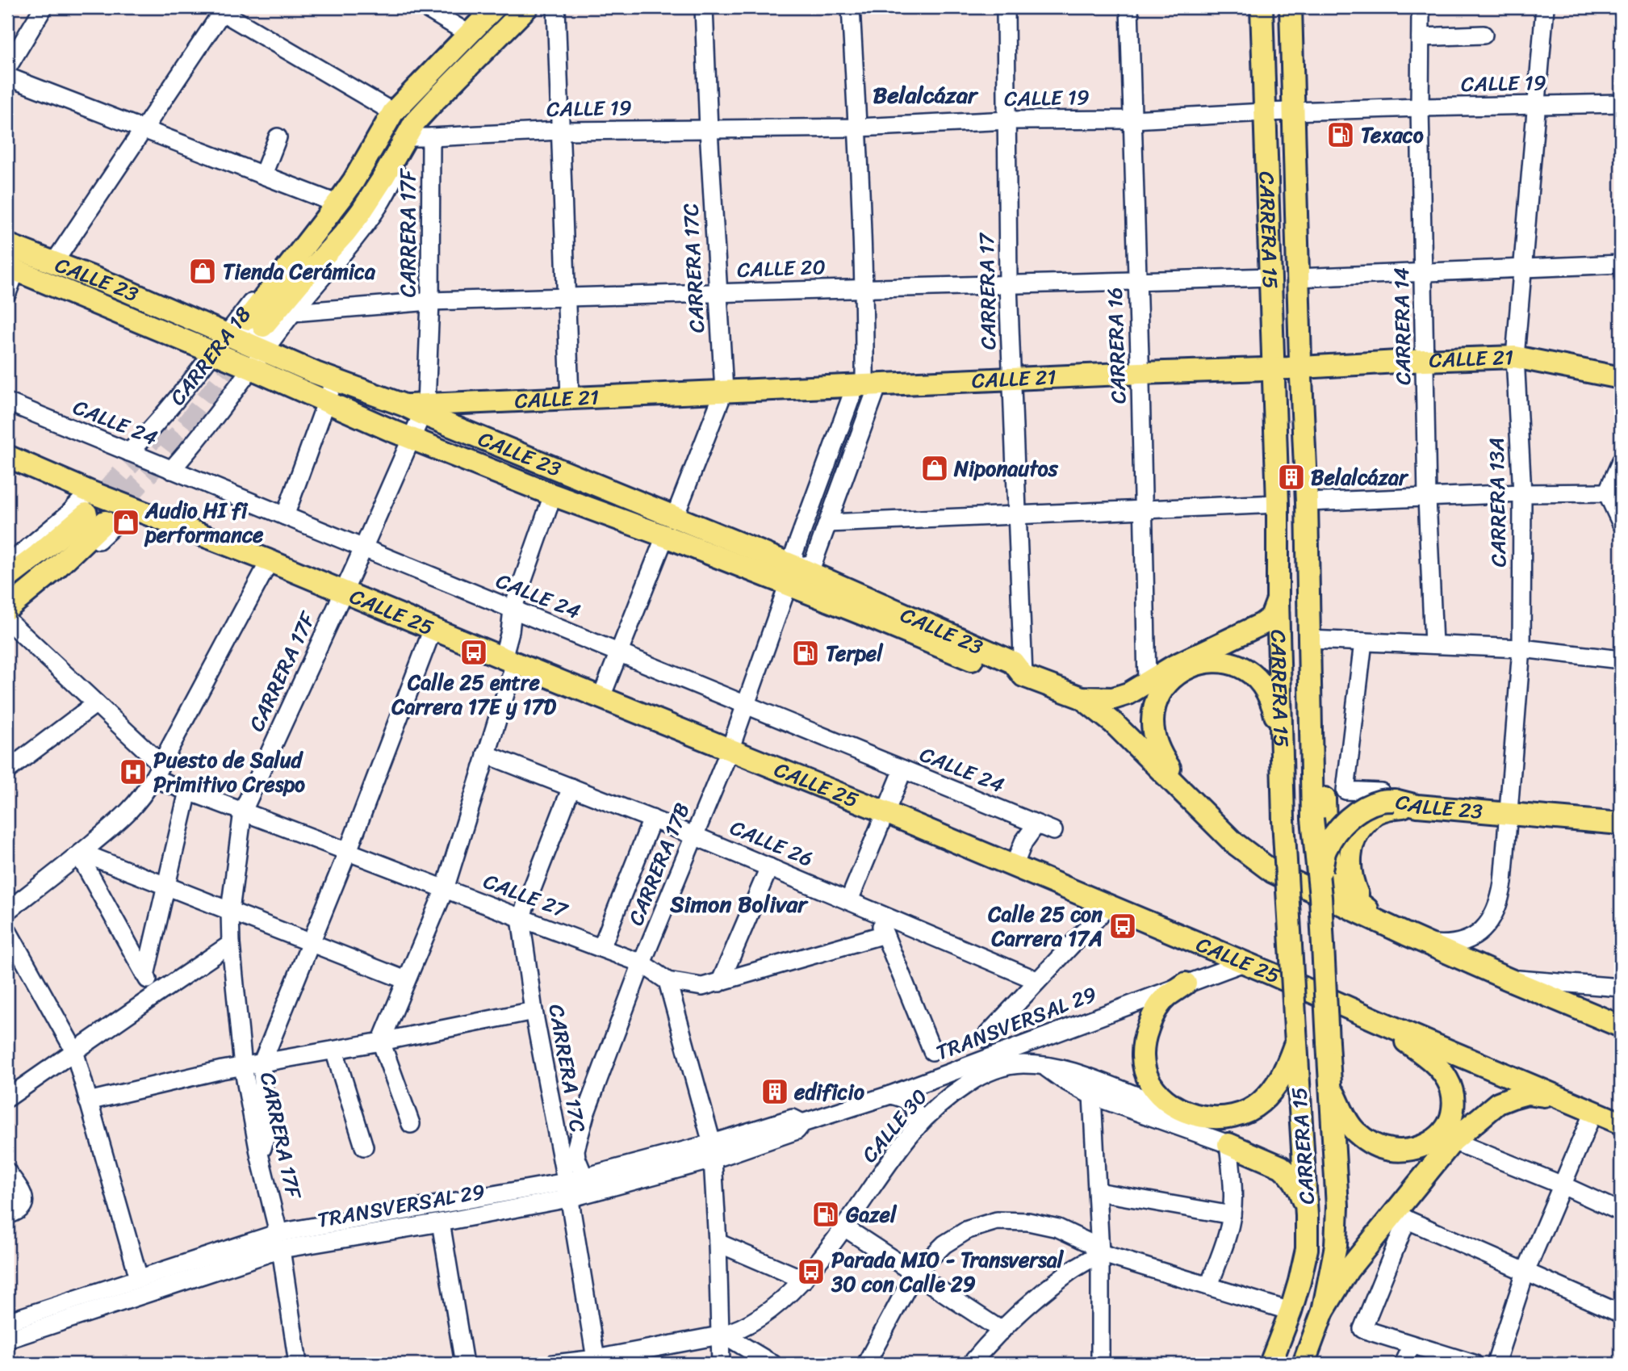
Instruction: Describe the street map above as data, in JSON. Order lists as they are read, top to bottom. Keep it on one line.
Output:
{"streets":{"main road":["CARRERA 15","CALLE 23","CARRERA 18","CALLE 21","CALLE 25"],"street":["CALLE 19","CARRERA 17F","CARRERA 17C","CALLE 20","CARRERA 17","CARRERA 14","CARRERA 16","CALLE 24","CARRERA 13A","CALLE 26","CARRERA 17B","CALLE 27","TRANSVERSAL 29","CALLE 30"]},"crossings":[["CALLE 19","CARRERA 15"],["CALLE 19","CARRERA 17F"],["CALLE 19","CARRERA 17C"],["CALLE 19","CARRERA 17"],["CALLE 19","CARRERA 14"],["CALLE 19","CARRERA 16"],["CALLE 19","CARRERA 18"],["CALLE 19","CARRERA 13A"],["CALLE 19","CARRERA 17B"],["CARRERA 15","CALLE 20"],["CARRERA 15","CALLE 23"],["CARRERA 15","CALLE 21"],["CARRERA 17F","CALLE 20"],["CARRERA 17F","CALLE 23"],["CARRERA 17F","CALLE 21"],["CARRERA 17F","CALLE 24"],["CARRERA 17F","CALLE 25"],["CARRERA 17F","CALLE 27"],["CARRERA 17F","TRANSVERSAL 29"],["CARRERA 17C","CALLE 20"],["CARRERA 17C","CALLE 23"],["CARRERA 17C","CALLE 21"],["CARRERA 17C","CALLE 26"],["CARRERA 17C","CALLE 27"],["CARRERA 17C","TRANSVERSAL 29"],["CARRERA 17C","CALLE 30"],["CALLE 20","CARRERA 17"],["CALLE 20","CARRERA 16"],["CALLE 20","CARRERA 18"],["CALLE 20","CARRERA 17B"],["CALLE 23","CARRERA 17"],["CALLE 23","CARRERA 18"],["CALLE 23","CALLE 21"],["CALLE 23","CARRERA 13A"],["CALLE 23","CARRERA 17B"],["CARRERA 17","CALLE 21"],["CARRERA 14","CALLE 21"],["CARRERA 16","CALLE 21"],["CARRERA 18","CALLE 24"],["CALLE 21","CARRERA 13A"],["CALLE 21","CARRERA 17B"],["CALLE 24","CARRERA 17B"],["CALLE 25","CARRERA 17B"],["CALLE 25","TRANSVERSAL 29"],["CALLE 26","CARRERA 17B"],["CARRERA 17B","CALLE 27"],["CARRERA 17B","TRANSVERSAL 29"]],"districts":["Belalcázar","Simon Bolivar"],"places":{"fuel station":["Texaco","Terpel","Gazel"],"shop":["Tienda Cerámica","Niponautos","Audio HI fi performance"],"building":["Belalcázar","edificio"],"bus stop":["Calle 25 entre Carrera 17E y 17D","Calle 25 con Carrera 17A","Parada MIO - Transversal 30 con Calle 29"],"hospital":["Puesto de Salud Primitivo Crespo"]}}
